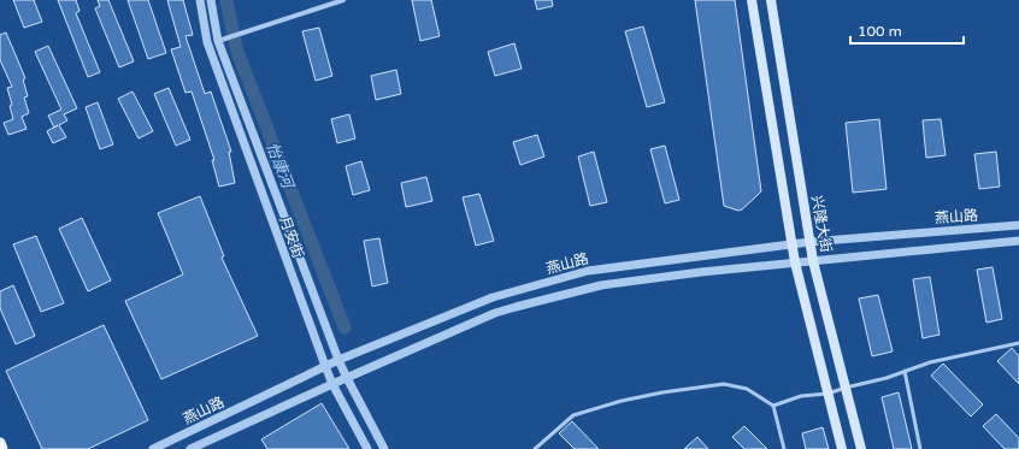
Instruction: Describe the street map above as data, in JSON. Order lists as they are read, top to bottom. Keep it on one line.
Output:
{"streets":{"main road":["兴隆大街"],"street":["燕山路","月安街"]},"crossings":[["燕山路","兴隆大街"],["燕山路","月安街"]],"water":["怡康河"],"scale_bar":"100 m"}
